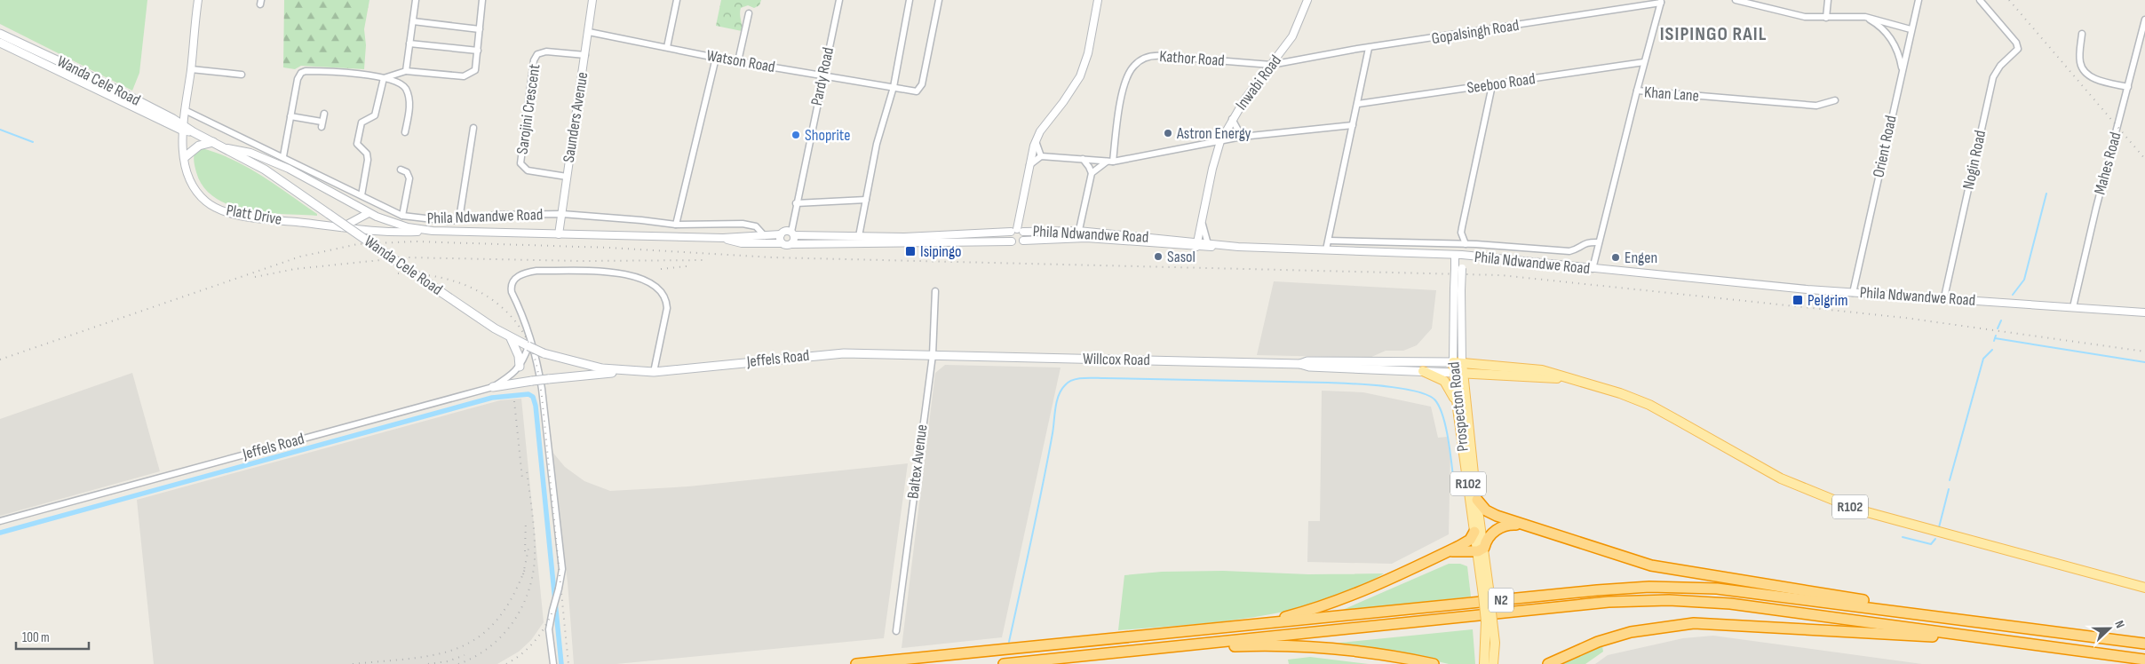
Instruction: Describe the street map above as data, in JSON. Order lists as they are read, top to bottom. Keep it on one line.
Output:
{"streets":{"highway":["N2"],"main road":["Wanda Cele Road","Jeffels Road","Willcox Road","Prospecton Road","R102"],"street":["Gopalsingh Road","Kathor Road","Watson Road","Pardy Road","Inwabi Road","Seeboo Road","Khan Lane","Sarojini Crescent","Saunders Avenue","Orient Road","Nogin Road","Mahes Road","Platt Drive","Phila Ndwandwe Road","Baltex Avenue"]},"crossings":[["Gopalsingh Road","Kathor Road"],["Gopalsingh Road","Inwabi Road"],["Kathor Road","Inwabi Road"],["Watson Road","Pardy Road"],["Watson Road","Saunders Avenue"],["Pardy Road","Phila Ndwandwe Road"],["Wanda Cele Road","Platt Drive"],["Wanda Cele Road","Phila Ndwandwe Road"],["Wanda Cele Road","Jeffels Road"],["Inwabi Road","Phila Ndwandwe Road"],["Khan Lane","Phila Ndwandwe Road"],["Sarojini Crescent","Saunders Avenue"],["Saunders Avenue","Phila Ndwandwe Road"],["Orient Road","Phila Ndwandwe Road"],["Nogin Road","Phila Ndwandwe Road"],["Mahes Road","Phila Ndwandwe Road"],["Platt Drive","Phila Ndwandwe Road"],["Phila Ndwandwe Road","Prospecton Road"],["Jeffels Road","Willcox Road"],["Jeffels Road","Baltex Avenue"],["Willcox Road","Prospecton Road"],["Willcox Road","Baltex Avenue"],["Willcox Road","R102"],["Prospecton Road","R102"]],"districts":["ISIPINGO RAIL"],"places":{"other":["Astron Energy","Shoprite","Sasol","Engen"],"transit":["Isipingo","Pelgrim"]},"scale_bar":"100 m","north":"right"}
